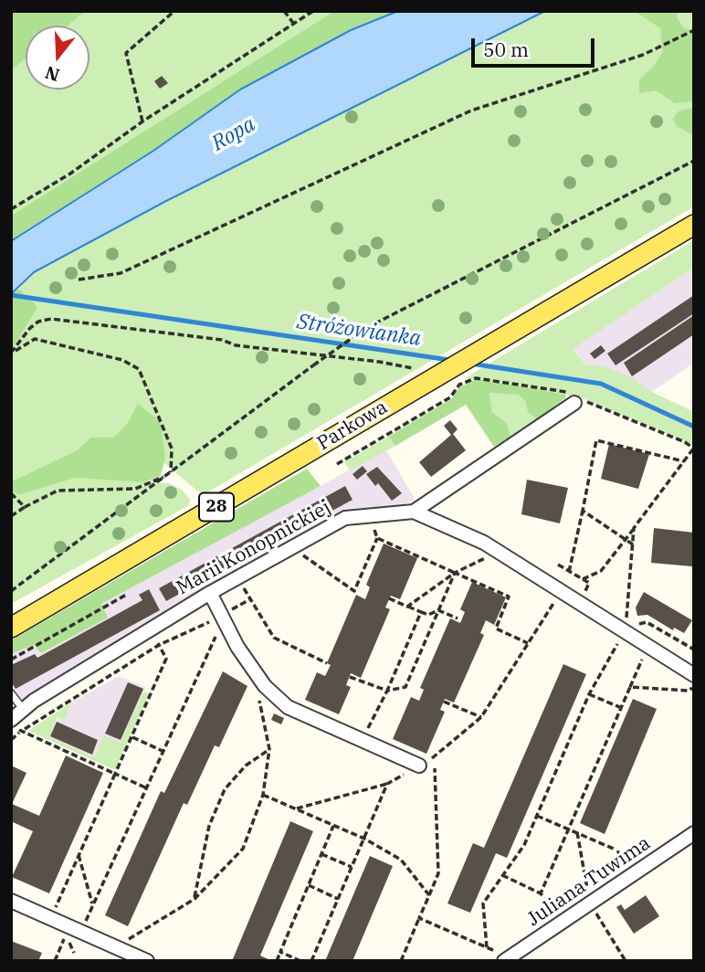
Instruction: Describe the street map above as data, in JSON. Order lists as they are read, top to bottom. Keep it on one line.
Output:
{"streets":{"main road":["Parkowa","28"],"street":["Marii Konopnickiej","Juliana Tuwima"]},"water":["Ropa","Stróżowianka"],"scale_bar":"50 m","north":"bottom"}
